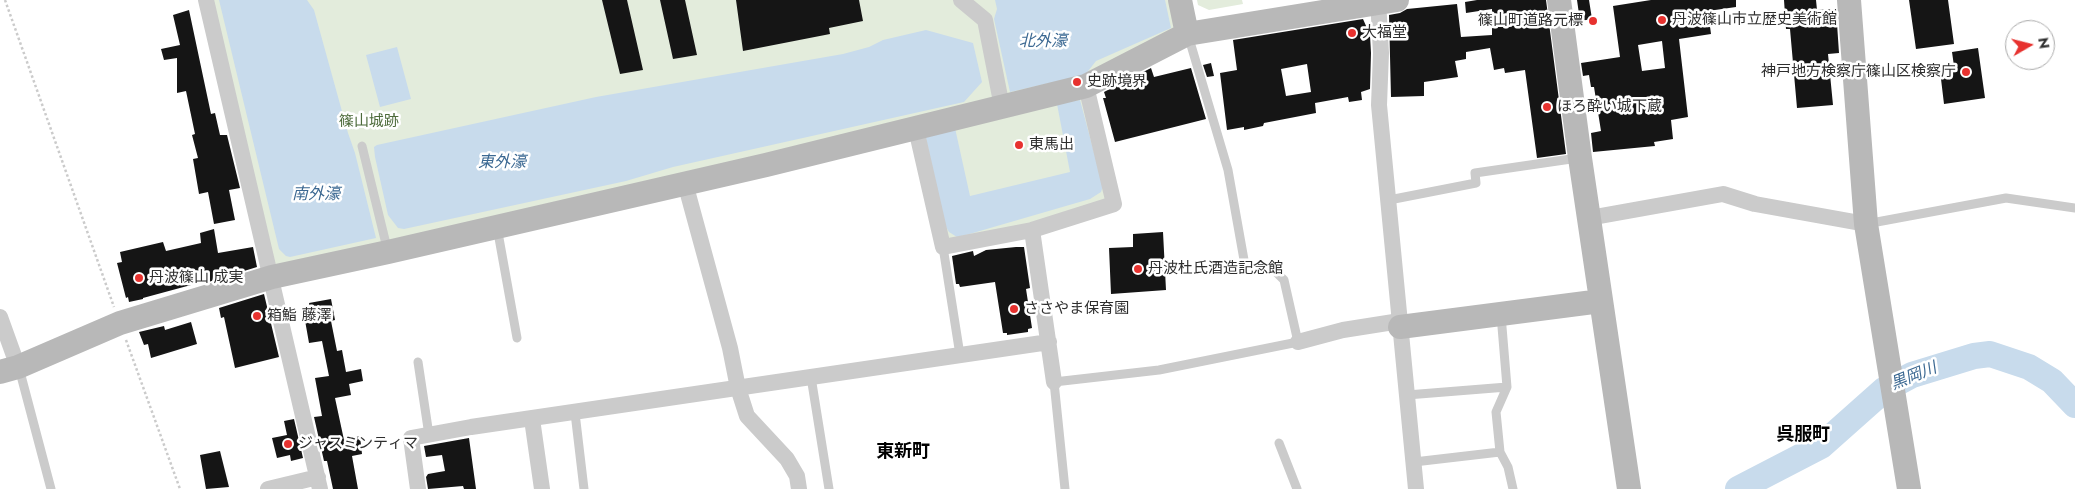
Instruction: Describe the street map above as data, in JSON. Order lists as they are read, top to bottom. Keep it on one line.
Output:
{"districts":["呉服町","東新町"],"water":["北外濠","東外濠","南外濠","黒岡川"],"parks":["篠山城跡"],"places":["丹波篠山市立歴史美術館","篠山町道路元標","大福堂","神戸地方検察庁篠山区検察庁","史跡境界","ほろ酔い城下蔵","東馬出","丹波杜氏酒造記念館","丹波篠山 成実","ささやま保育園","箱鮨 藤澤","ジャスミンティマ"],"north":"right"}
